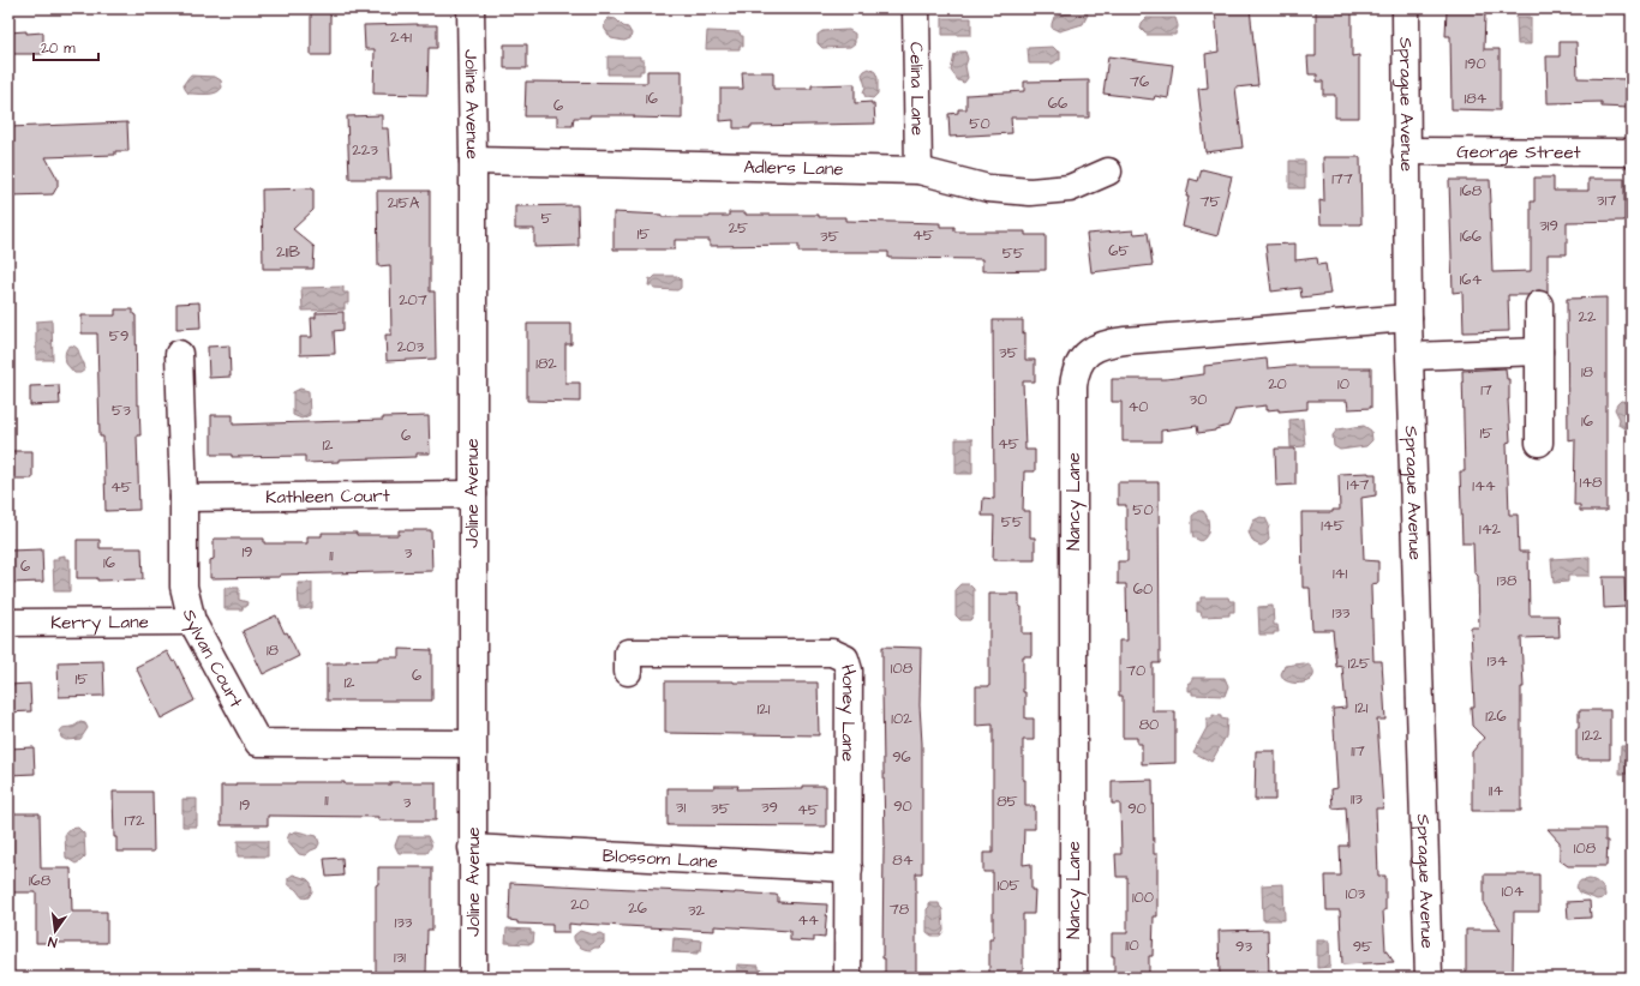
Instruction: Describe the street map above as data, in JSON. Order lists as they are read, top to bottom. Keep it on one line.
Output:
{"streets":{"street":["Celina Lane","Joline Avenue","Sprague Avenue","George Street","Adlers Lane","Kathleen Court","Nancy Lane","Kerry Lane","Sylvan Court","Honey Lane","Blossom Lane"]},"crossings":[["Celina Lane","Adlers Lane"],["Joline Avenue","Adlers Lane"],["Joline Avenue","Kathleen Court"],["Joline Avenue","Sylvan Court"],["Joline Avenue","Blossom Lane"],["Sprague Avenue","George Street"],["Sprague Avenue","Nancy Lane"],["Kathleen Court","Sylvan Court"],["Kerry Lane","Sylvan Court"],["Honey Lane","Blossom Lane"]],"house_numbers":["241","190","76","16","184","66","6","50","223","177","168","317","75","215A","5","319","25","15","45","35","166","65","211B","55","164","207","22","59","203","35","182","18","20","10","17","30","40","53","16","15","6","45","12","148","147","144","45","50","55","145","142","19","3","11","16","6","141","138","60","133","18","134","125","108","70","6","15","12","121","121","126","102","80","122","117","96","114","113","11","85","3","19","90","31","39","35","90","45","172","108","84","168","105","104","103","100","20","26","78","32","44","133","110","93","95","131"],"scale_bar":"20 m","north":"bottom"}
